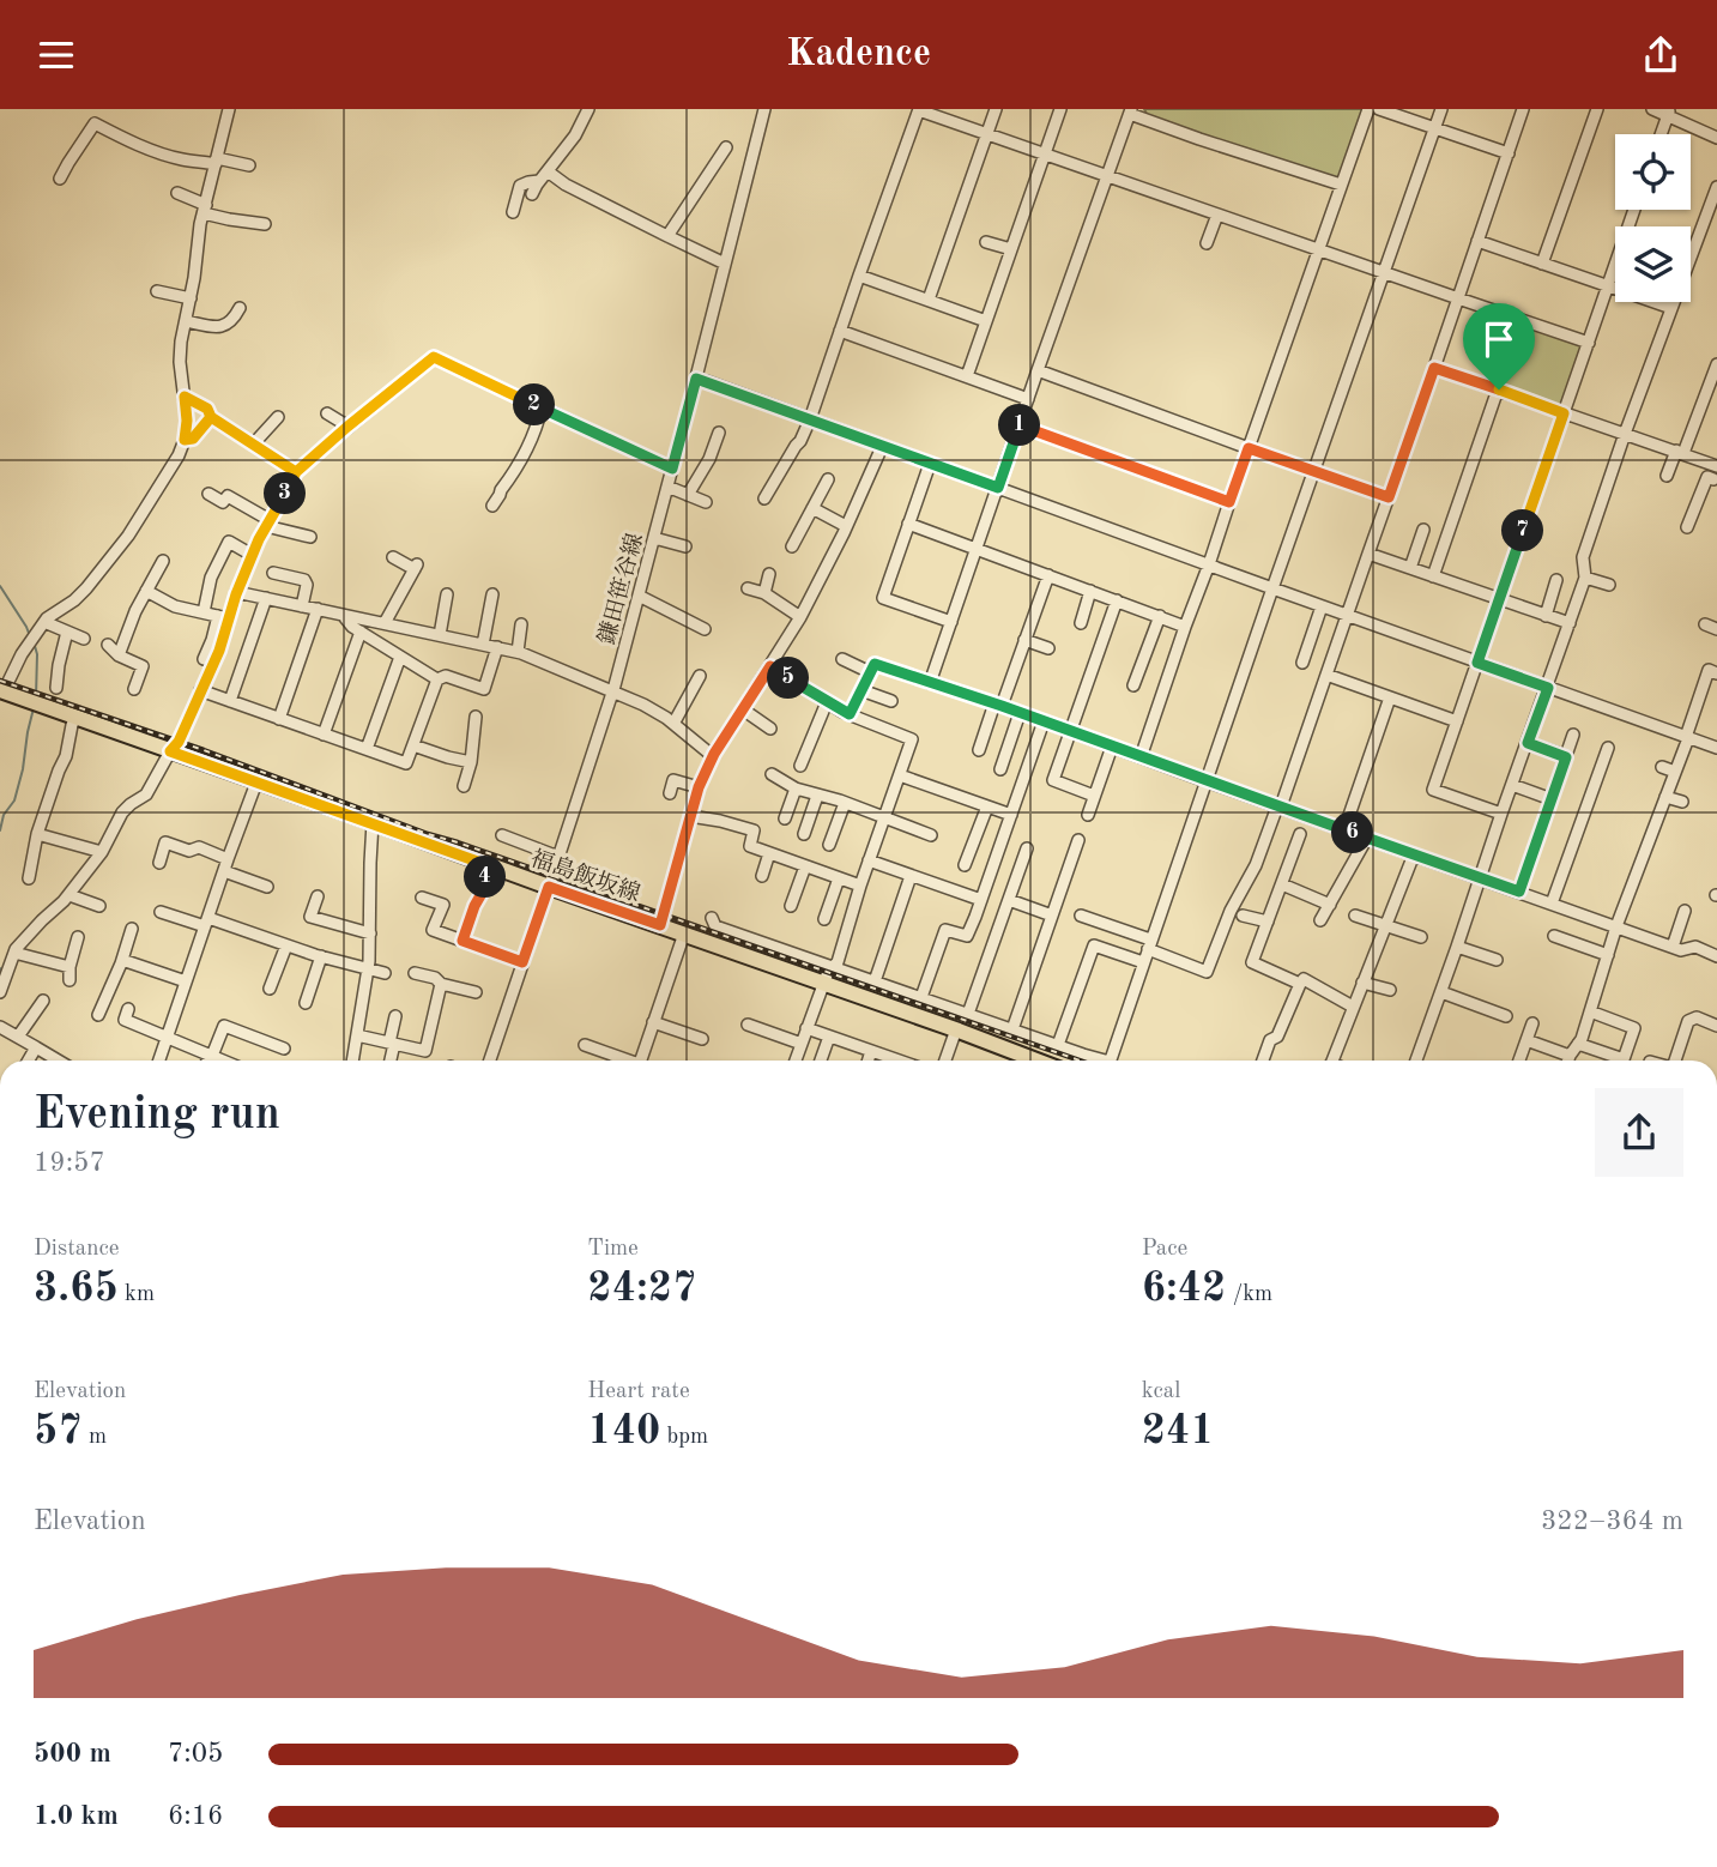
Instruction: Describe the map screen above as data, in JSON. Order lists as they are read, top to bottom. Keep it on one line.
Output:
{"streets":{"main road":["福島飯坂線"],"street":["鎌田笹谷線"]},"crossings":[["鎌田笹谷線","福島飯坂線"]],"page":{"header":"Kadence","pins":["2","1","3","7","5","6","4"],"heading":["Evening run","19:57"],"stats":[["Distance","3.65 km"],["Time","24:27"],["Pace","6:42 /km"],["Elevation","57 m"],["Heart rate","140 bpm"],["kcal","241"]],"chart":["Elevation","322–364 m"],"list":[{"name":"500 m","note":"7:05"},{"name":"1.0 km","note":"6:16"}]}}
